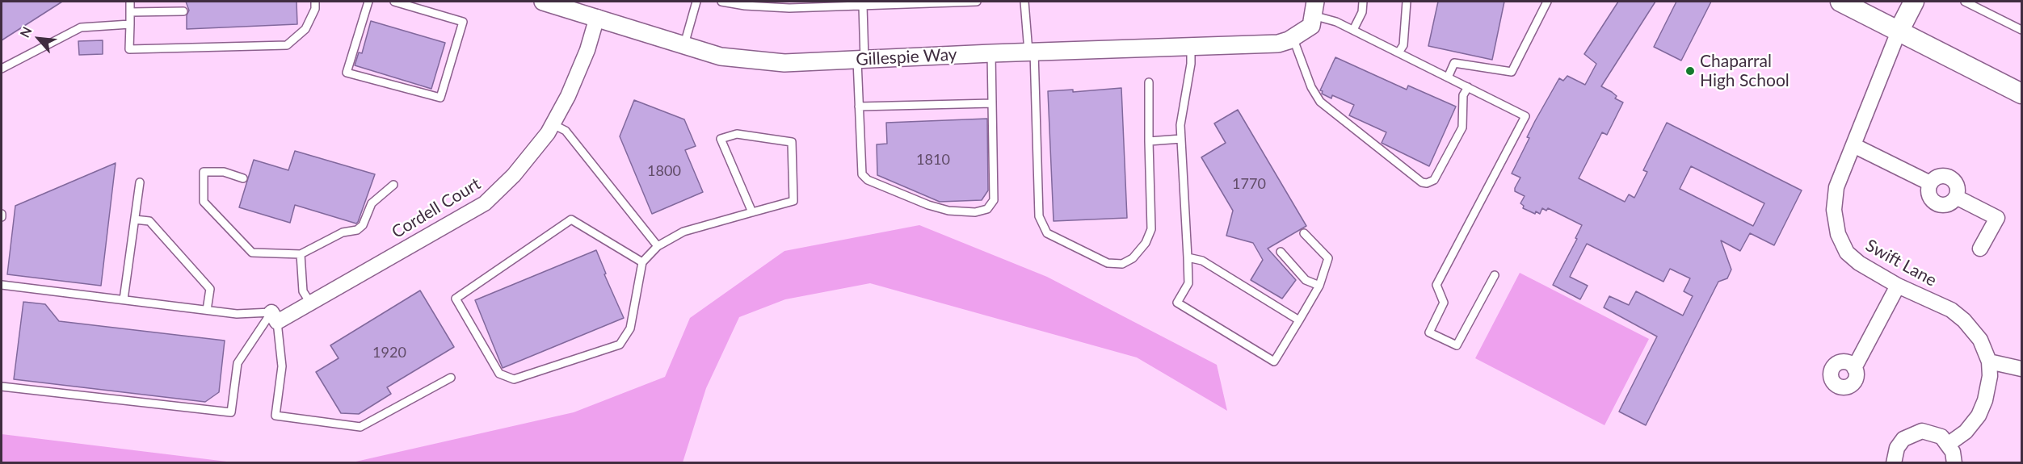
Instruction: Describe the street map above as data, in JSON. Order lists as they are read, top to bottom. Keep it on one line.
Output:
{"streets":{"street":["Gillespie Way","Cordell Court","Swift Lane"]},"crossings":[["Gillespie Way","Cordell Court"]],"places":["Chaparral High School"],"house_numbers":["1810","1800","1770","1920"],"north":"top left"}
